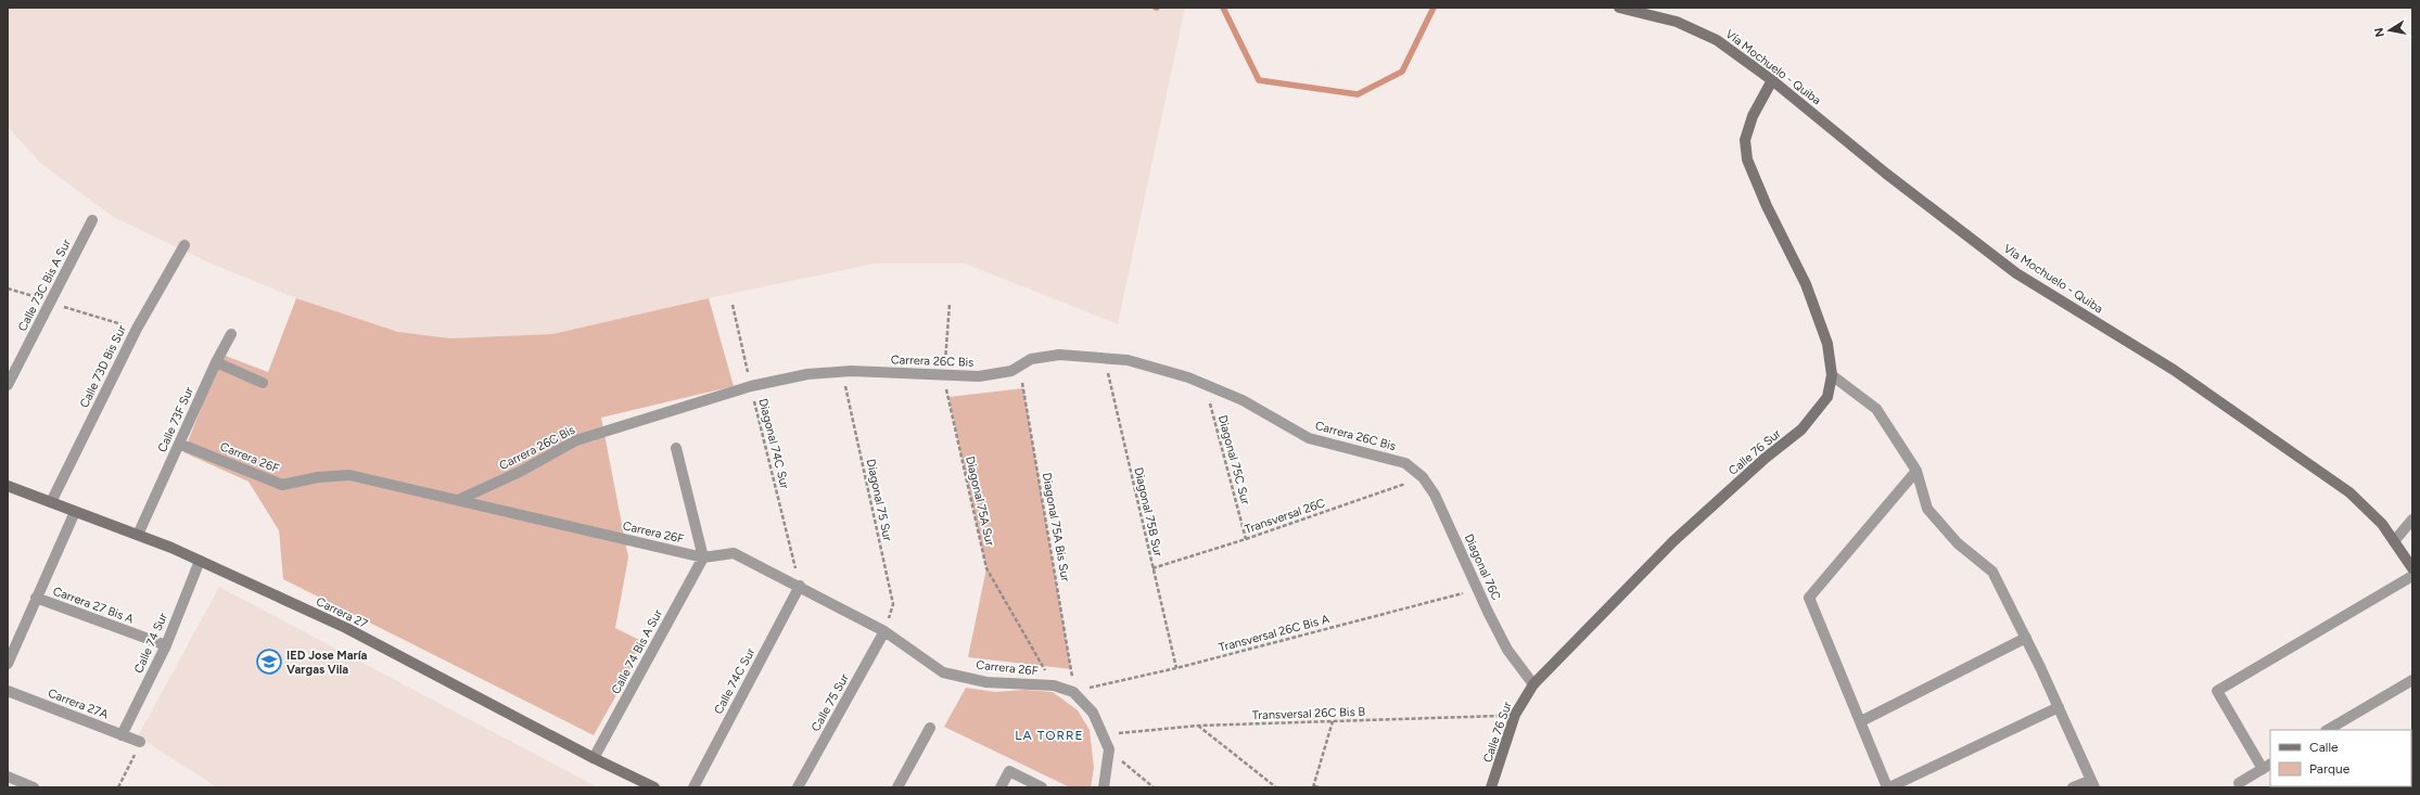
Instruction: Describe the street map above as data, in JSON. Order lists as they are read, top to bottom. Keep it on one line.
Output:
{"streets":{"street":["Vía Mochuelo - Quiba","Calle 73C Bis A Sur","Carrera 26C Bis","Calle 73D Bis Sur","Calle 73F Sur","Calle 76 Sur","Carrera 26F","Diagonal 76C","Carrera 27 Bis A","Carrera 27","Calle 74 Sur","Calle 74 Bis A Sur","Calle 74C Sur","Calle 75 Sur","Carrera 27A"],"path":["Diagonal 74C Sur","Diagonal 75C Sur","Diagonal 75 Sur","Diagonal 75A Sur","Diagonal 75B Sur","Transversal 26C","Diagonal 75A Bis Sur","Transversal 26C Bis A","Transversal 26C Bis B"]},"crossings":[["Vía Mochuelo - Quiba","Calle 76 Sur"],["Carrera 26C Bis","Diagonal 74C Sur"],["Carrera 26C Bis","Carrera 26F"],["Carrera 26C Bis","Diagonal 75C Sur"],["Carrera 26C Bis","Diagonal 75 Sur"],["Carrera 26C Bis","Diagonal 75A Sur"],["Carrera 26C Bis","Diagonal 75B Sur"],["Carrera 26C Bis","Diagonal 75A Bis Sur"],["Carrera 26C Bis","Diagonal 76C"],["Calle 73D Bis Sur","Carrera 27"],["Calle 73F Sur","Carrera 26F"],["Calle 73F Sur","Carrera 27"],["Diagonal 74C Sur","Carrera 26F"],["Diagonal 74C Sur","Calle 74C Sur"],["Calle 76 Sur","Diagonal 76C"],["Calle 76 Sur","Transversal 26C Bis B"],["Carrera 26F","Diagonal 75 Sur"],["Carrera 26F","Diagonal 75A Sur"],["Carrera 26F","Diagonal 75A Bis Sur"],["Carrera 26F","Transversal 26C Bis A"],["Carrera 26F","Calle 74 Bis A Sur"],["Carrera 26F","Calle 74C Sur"],["Carrera 26F","Calle 75 Sur"],["Carrera 26F","Transversal 26C Bis B"],["Diagonal 75C Sur","Transversal 26C"],["Diagonal 75 Sur","Calle 75 Sur"],["Diagonal 75B Sur","Transversal 26C"],["Diagonal 75B Sur","Transversal 26C Bis A"],["Transversal 26C","Diagonal 76C"],["Diagonal 75A Bis Sur","Transversal 26C Bis A"],["Diagonal 76C","Transversal 26C Bis A"],["Carrera 27 Bis A","Calle 74 Sur"],["Carrera 27","Calle 74 Sur"],["Carrera 27","Calle 74 Bis A Sur"],["Calle 74 Sur","Carrera 27A"]],"districts":["LA TORRE"],"places":{"school or university":["IED Jose María Vargas Vila"]},"legend":["Calle","Parque"],"north":"left"}
